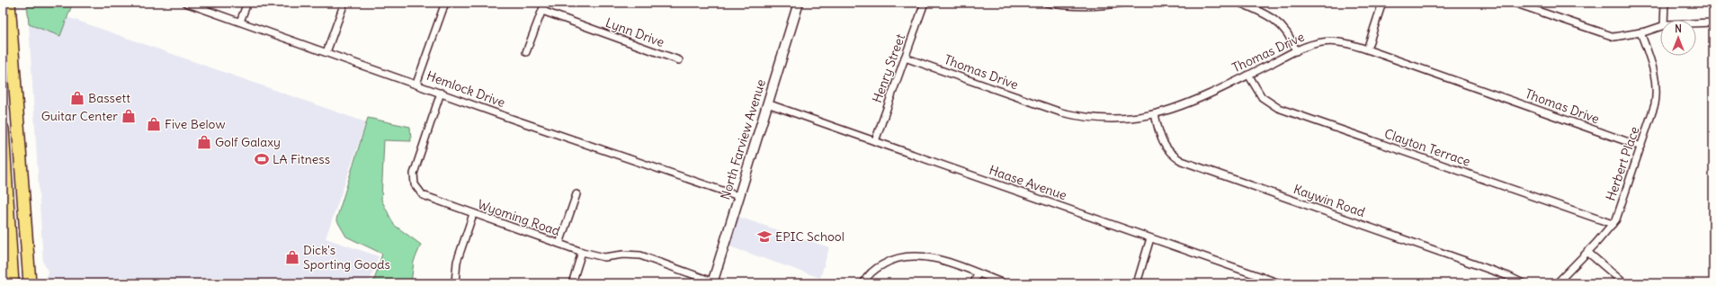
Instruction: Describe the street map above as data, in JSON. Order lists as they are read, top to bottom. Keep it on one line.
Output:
{"streets":{"street":["Lynn Drive","Thomas Drive","Henry Street","Hemlock Drive","North Farview Avenue","Clayton Terrace","Herbert Place","Haase Avenue","Kaywin Road","Wyoming Road"]},"crossings":[["Thomas Drive","Henry Street"],["Thomas Drive","Clayton Terrace"],["Thomas Drive","Herbert Place"],["Thomas Drive","Kaywin Road"],["Henry Street","Haase Avenue"],["Hemlock Drive","North Farview Avenue"],["Hemlock Drive","Wyoming Road"],["North Farview Avenue","Haase Avenue"],["North Farview Avenue","Wyoming Road"],["Clayton Terrace","Herbert Place"]],"places":{"shop":["Bassett","Guitar Center","Five Below","Golf Galaxy","Dick's Sporting Goods"],"sports":["LA Fitness"],"school or university":["EPIC School"]},"north":"top"}
